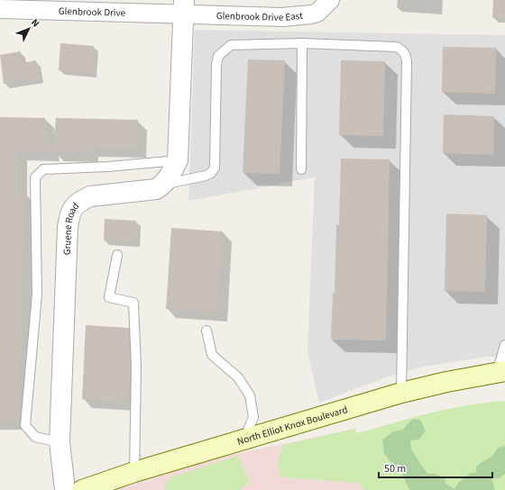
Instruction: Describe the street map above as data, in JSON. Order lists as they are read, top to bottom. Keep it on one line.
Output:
{"streets":{"main road":["North Elliot Knox Boulevard"],"street":["Glenbrook Drive","Glenbrook Drive East","Gruene Road"]},"crossings":[["Glenbrook Drive","Glenbrook Drive East"]],"scale_bar":"50 m","north":"top right"}
